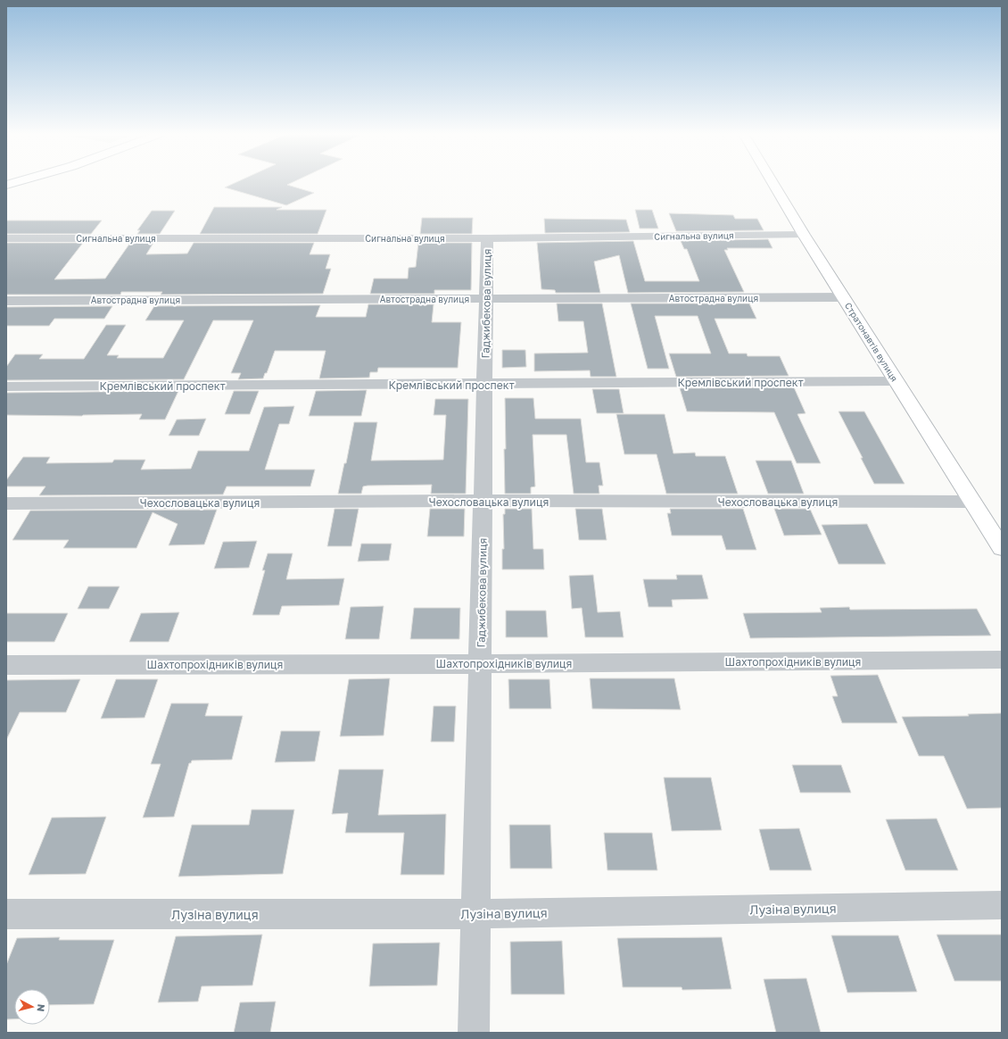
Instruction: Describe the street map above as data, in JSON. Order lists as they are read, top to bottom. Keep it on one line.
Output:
{"streets":{"main road":["Стратонавтів вулиця"],"street":["Сигнальна вулиця","Автострадна вулиця","Гаджибекова вулиця","Кремлівський проспект","Чехословацька вулиця","Шахтопрохідників вулиця","Лузіна вулиця"]},"crossings":[["Сигнальна вулиця","Гаджибекова вулиця"],["Сигнальна вулиця","Стратонавтів вулиця"],["Автострадна вулиця","Гаджибекова вулиця"],["Автострадна вулиця","Стратонавтів вулиця"],["Гаджибекова вулиця","Кремлівський проспект"],["Гаджибекова вулиця","Чехословацька вулиця"],["Гаджибекова вулиця","Шахтопрохідників вулиця"],["Гаджибекова вулиця","Лузіна вулиця"],["Стратонавтів вулиця","Кремлівський проспект"],["Стратонавтів вулиця","Чехословацька вулиця"]],"north":"right"}
